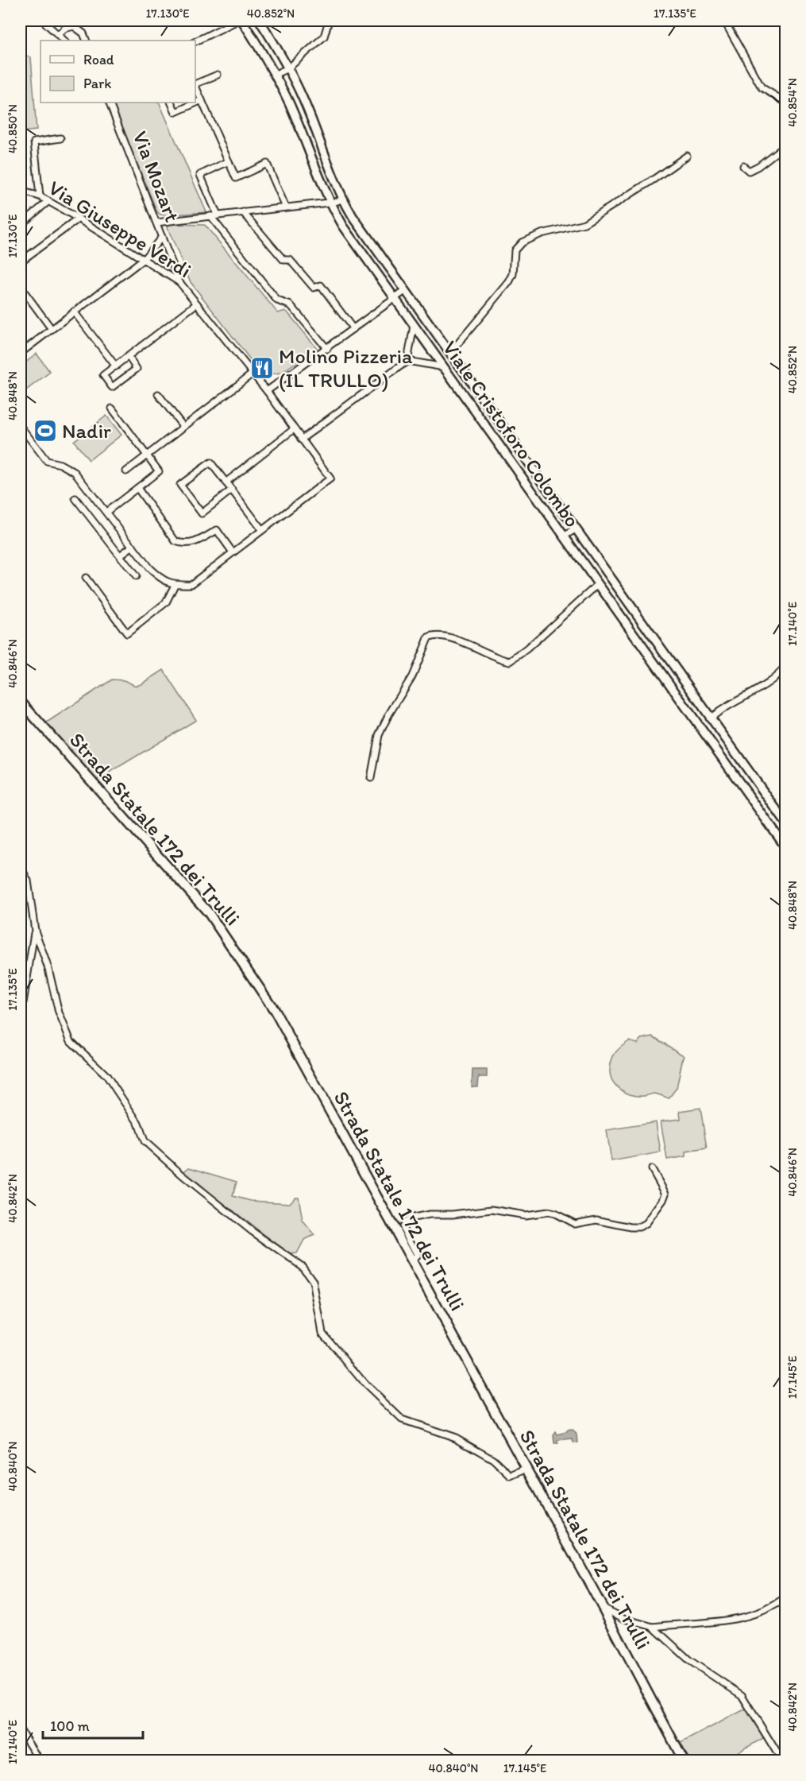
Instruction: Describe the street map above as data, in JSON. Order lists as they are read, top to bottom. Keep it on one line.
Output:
{"streets":{"main road":["Viale Cristoforo Colombo","Strada Statale 172 dei Trulli"],"street":["Via Mozart","Via Giuseppe Verdi"]},"crossings":[["Via Mozart","Via Giuseppe Verdi"]],"places":{"restaurant":["Molino Pizzeria (IL TRULLO)"],"sports":["Nadir"]},"legend":["Road","Park"],"scale_bar":"100 m","coordinates":["17.130°E","40.852°N","17.135°E","40.854°N","40.850°N","40.848°N","17.140°E","40.846°N","40.842°N","17.145°E","40.840°N"]}
